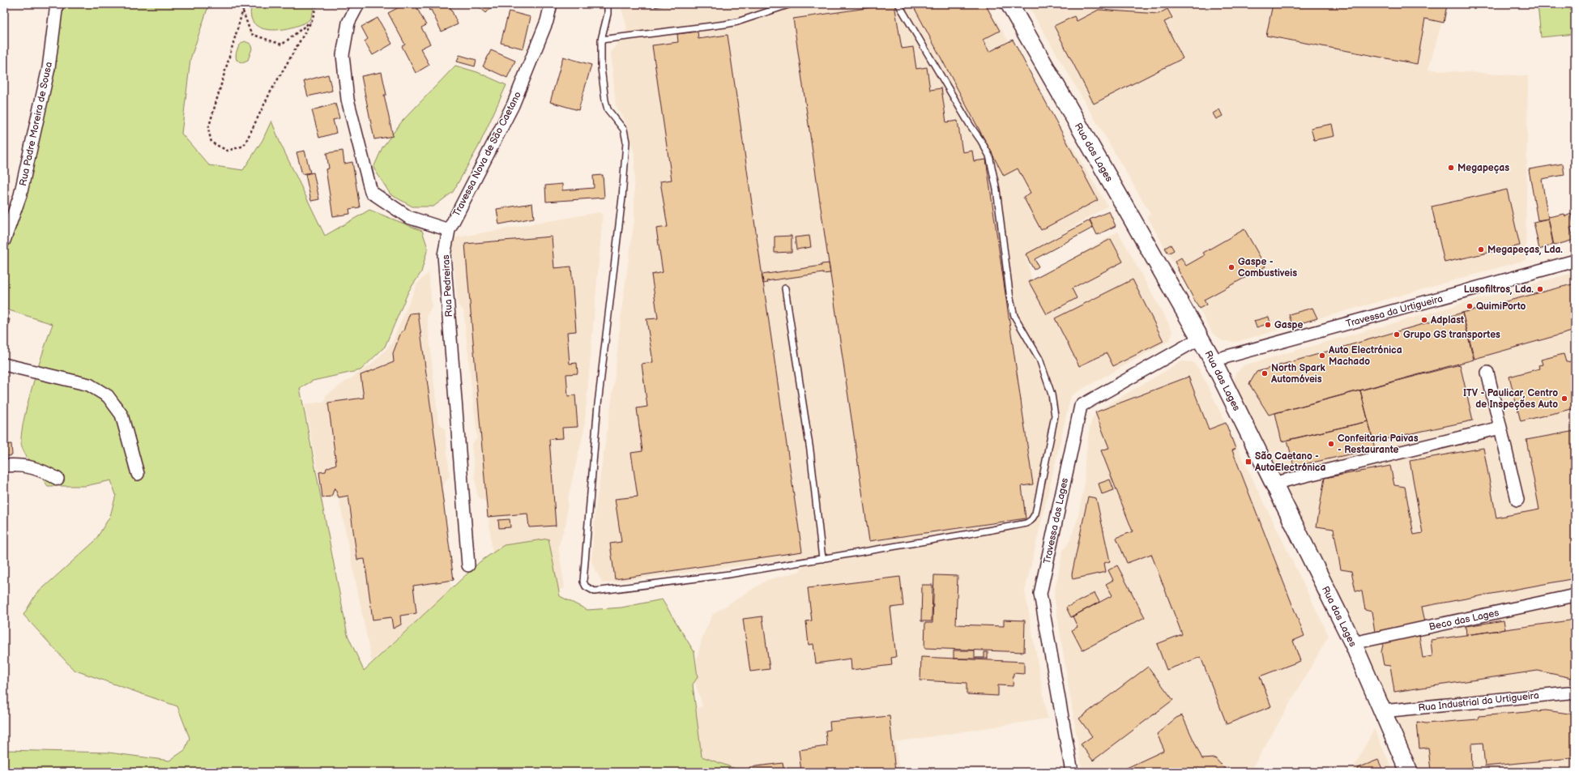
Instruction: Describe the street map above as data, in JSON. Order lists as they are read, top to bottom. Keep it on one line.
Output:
{"streets":{"main road":["Rua das Lages"],"street":["Rua Padre Moreira de Sousa","Travessa Nova de São Caetano","Rua Pedreiras","Travessa da Urtigueira","Travessa das Lages","Beco das Lages","Rua Industrial da Urtigueira"]},"crossings":[["Rua das Lages","Travessa da Urtigueira"],["Rua das Lages","Travessa das Lages"],["Rua das Lages","Beco das Lages"],["Rua das Lages","Rua Industrial da Urtigueira"],["Travessa Nova de São Caetano","Rua Pedreiras"]],"places":{"other":["Megapeças","Megapeças, Lda.","Gaspe - Combustiveis","Lusofiltros, Lda.","QuimiPorto","Adplast","Gaspe","Grupo GS transportes","Auto Electrónica Machado","North Spark Automóveis","ITV - Paulicar, Centro de Inspeções Auto","Confeitaria Paivas - Restaurante"],"transit":["São Caetano - AutoElectrónica"]}}
